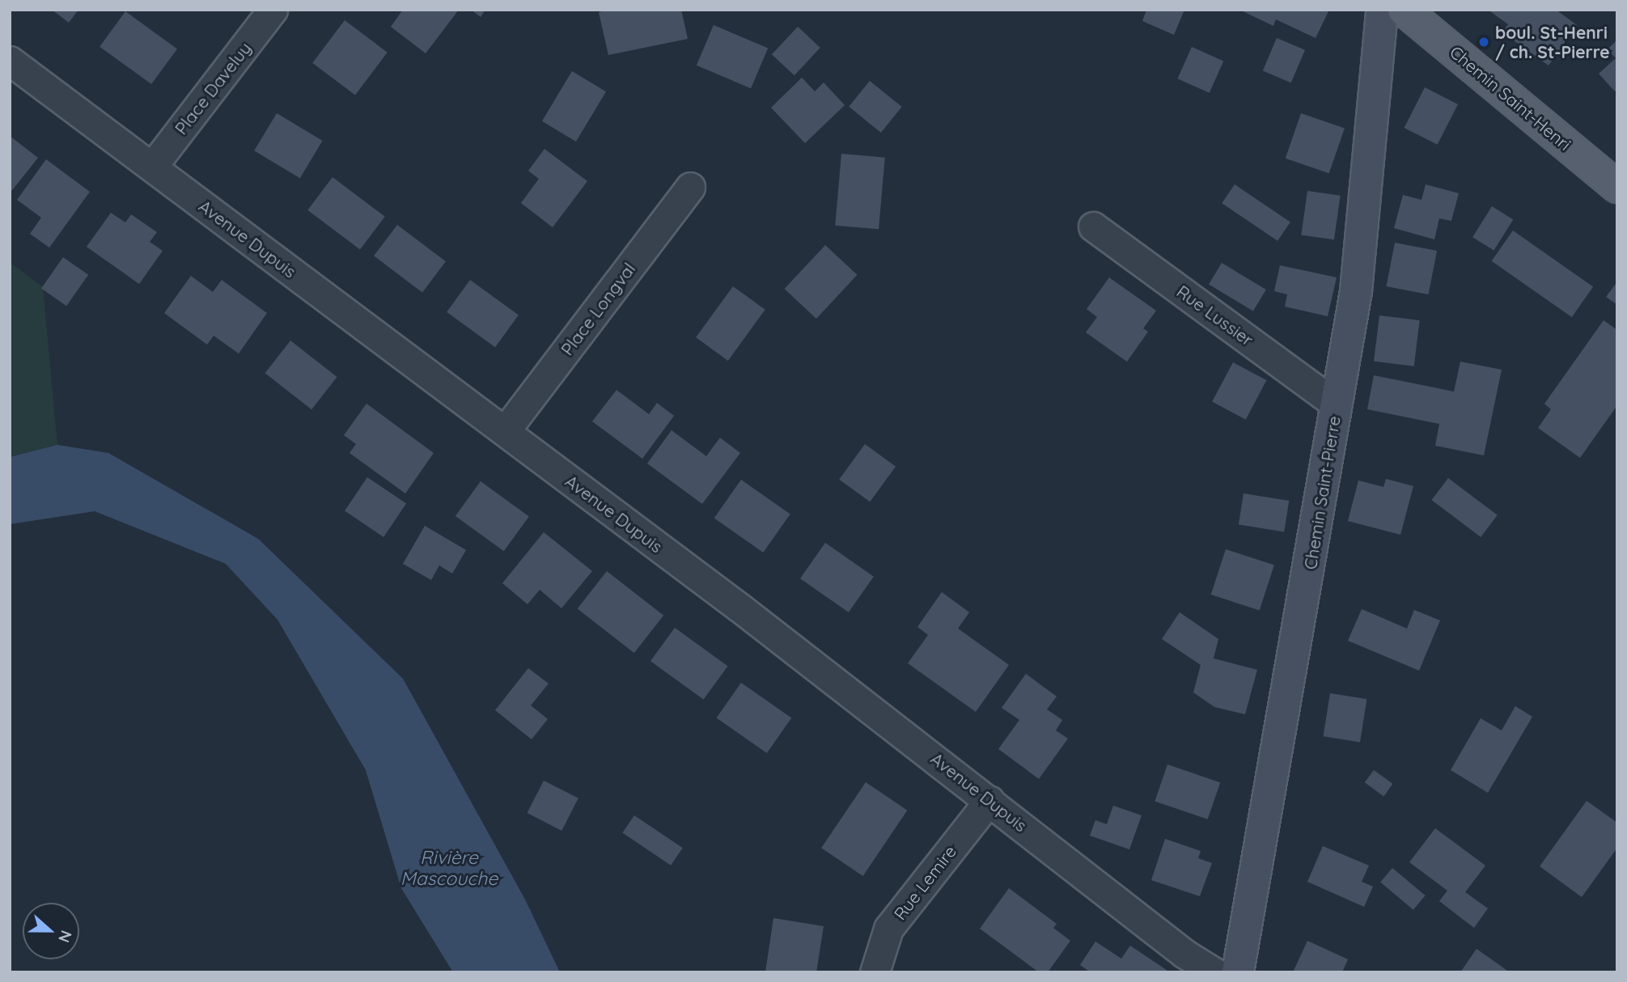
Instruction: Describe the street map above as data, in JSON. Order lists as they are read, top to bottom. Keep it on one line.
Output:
{"streets":{"main road":["Chemin Saint-Henri"],"street":["Place Daveluy","Avenue Dupuis","Place Longval","Rue Lussier","Chemin Saint-Pierre","Rue Lemire"]},"crossings":[["Place Daveluy","Avenue Dupuis"],["Avenue Dupuis","Place Longval"],["Avenue Dupuis","Rue Lemire"],["Rue Lussier","Chemin Saint-Pierre"]],"water":["Rivière Mascouche"],"places":["boul. St-Henri / ch. St-Pierre"],"north":"right"}
